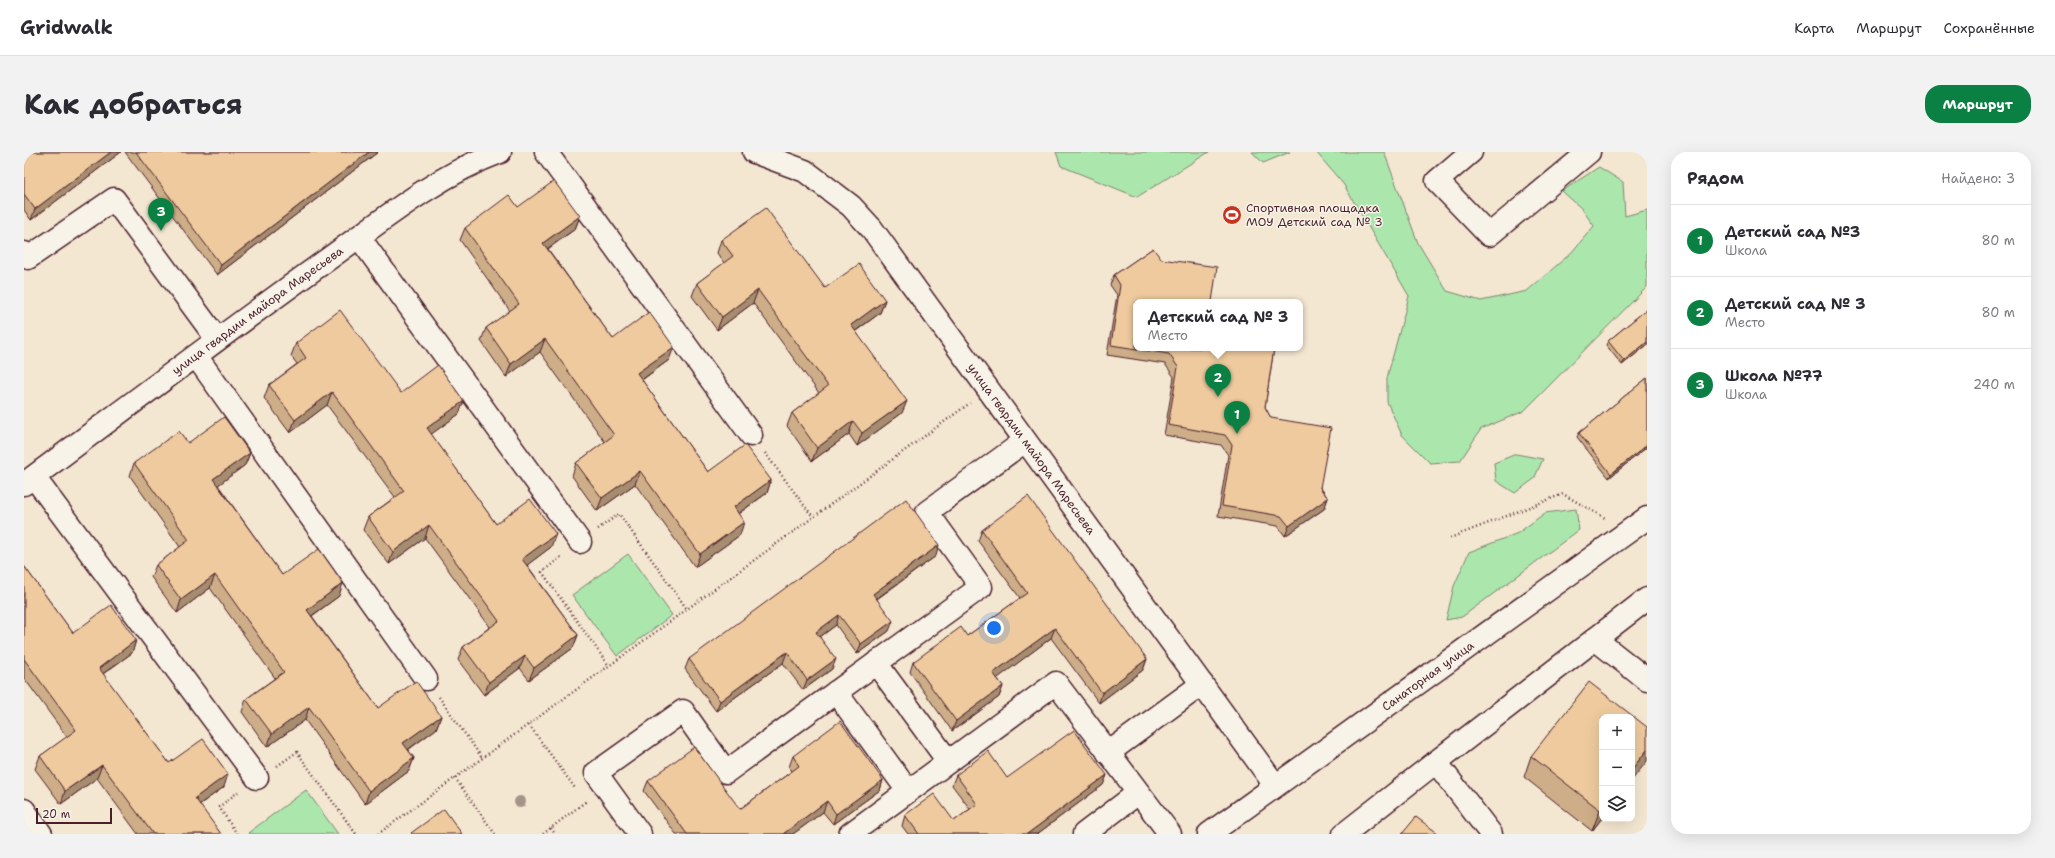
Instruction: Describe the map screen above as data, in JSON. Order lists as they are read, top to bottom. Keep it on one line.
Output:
{"streets":{"street":["улица гвардии майора Маресьева","Санаторная улица"]},"crossings":[["улица гвардии майора Маресьева","Санаторная улица"]],"places":{"sports":["Спортивная площадка МОУ Детский сад № 3"]},"scale_bar":"20 m","page":{"header":"Gridwalk","nav":["Карта","Маршрут","Сохранённые"],"title":"Как добраться","buttons":"Маршрут","heading":["Рядом","Найдено: 3"],"pins":["3","2","1"],"list":[{"mark":"1","name":"Детский сад №3","note":"Школа","value":"80 m"},{"mark":"2","name":"Детский сад № 3","note":"Место","value":"80 m"},{"mark":"3","name":"Школа №77","note":"Школа","value":"240 m"}],"popup":["Детский сад № 3","Место"],"map_buttons":["+","−"],"scale":"20 m"}}
